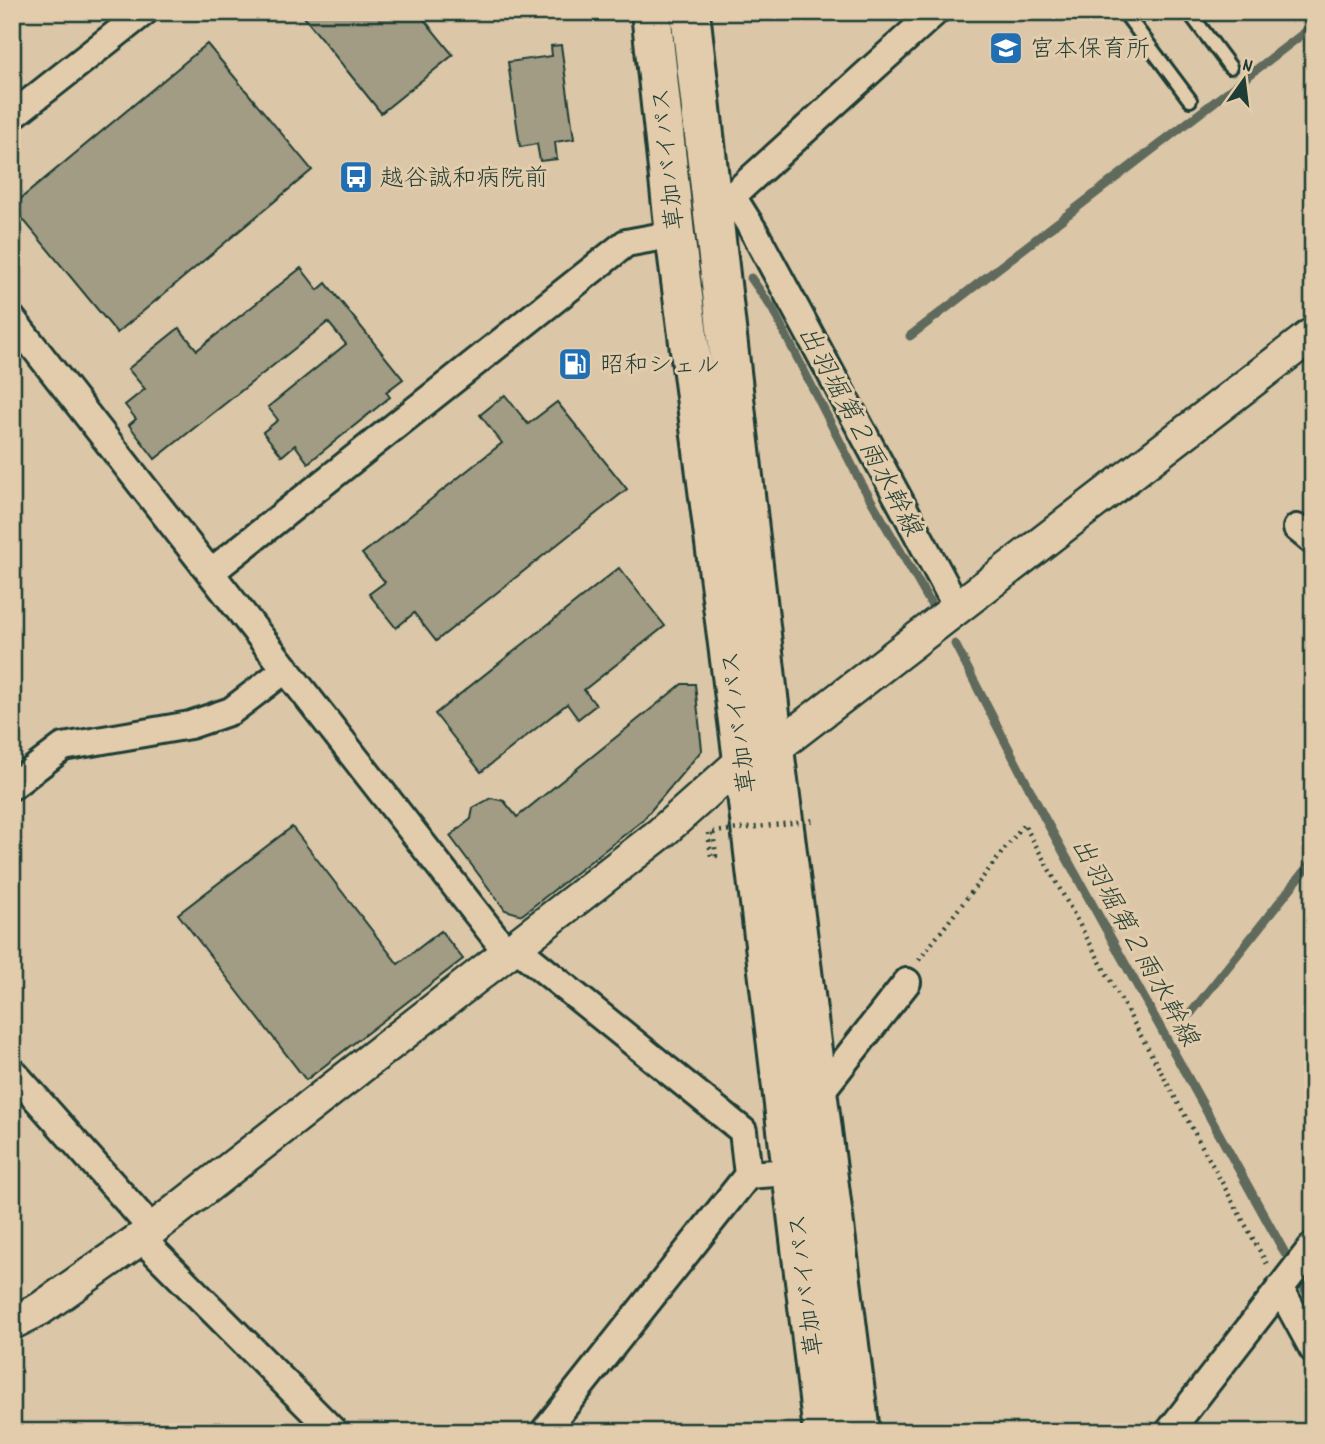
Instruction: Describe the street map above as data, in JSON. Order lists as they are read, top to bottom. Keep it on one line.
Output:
{"streets":{"highway":["草加バイパス"]},"water":["出羽堀第２雨水幹線"],"places":{"school or university":["宮本保育所"],"bus stop":["越谷誠和病院前"],"fuel station":["昭和シェル"]},"north":"top"}
